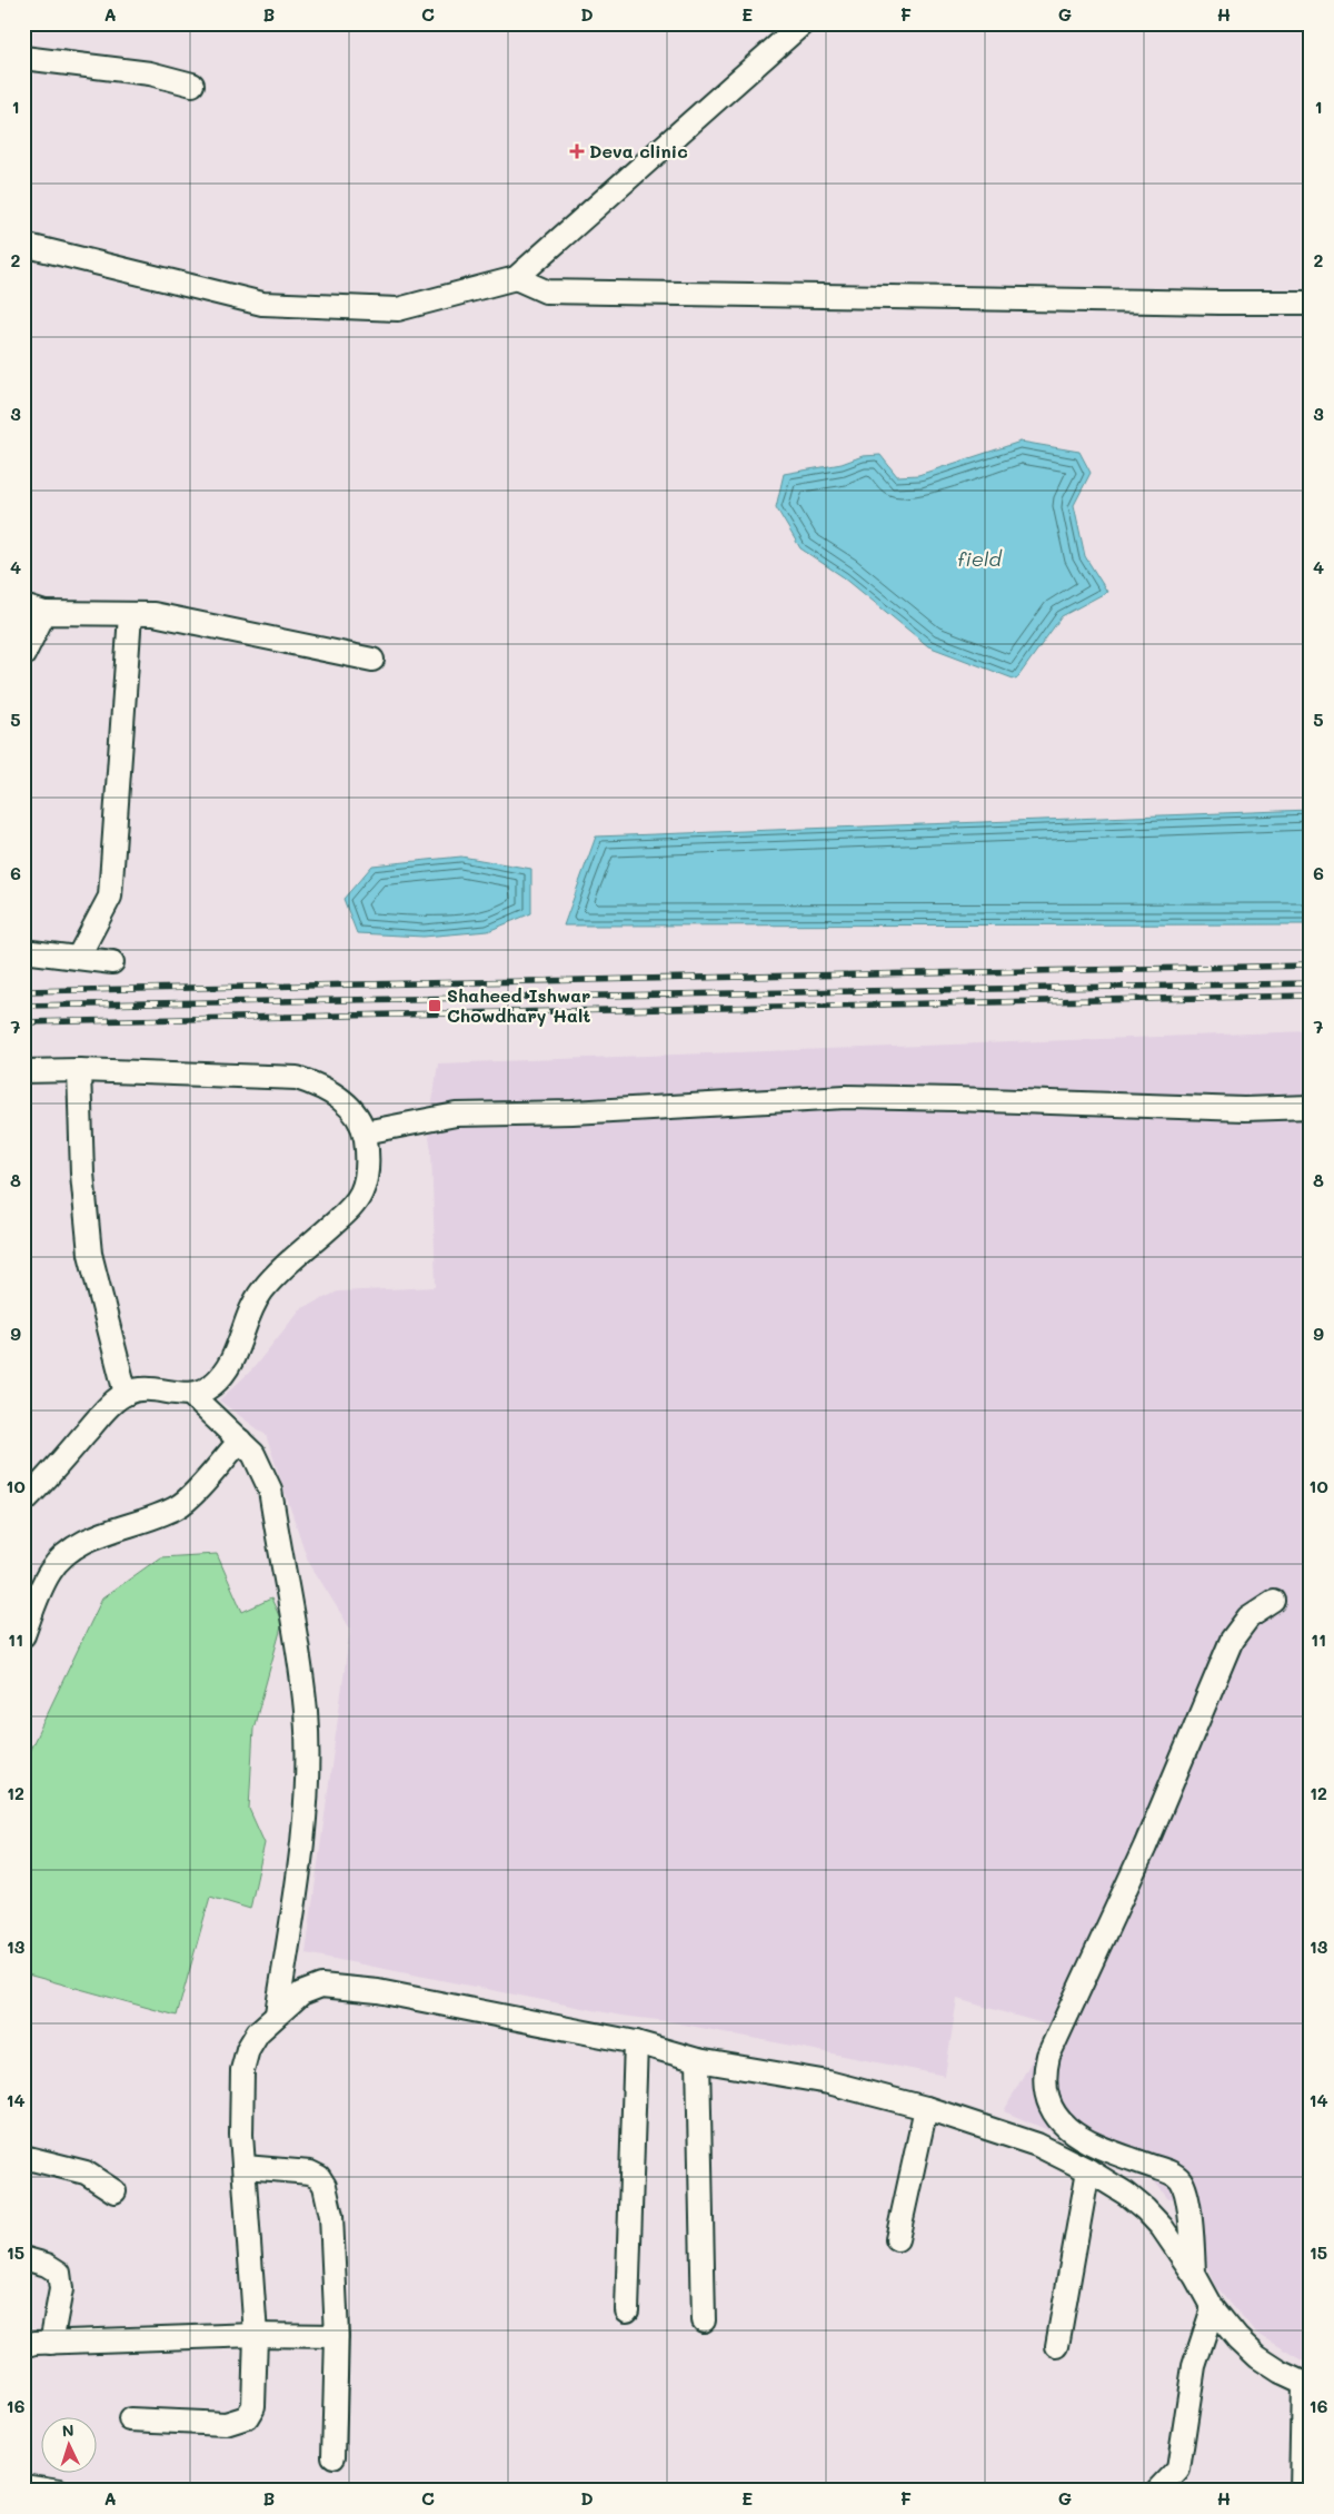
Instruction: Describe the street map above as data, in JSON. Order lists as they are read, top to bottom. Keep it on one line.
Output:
{"water":["field"],"places":{"health":["Deva clinic"],"transit":["Shaheed Ishwar Chowdhary Halt"]},"north":"top","grid":{"columns":["A","B","C","D","E","F","G","H"],"rows":["1","2","3","4","5","6","7","8","9","10","11","12","13","14","15","16"]}}
